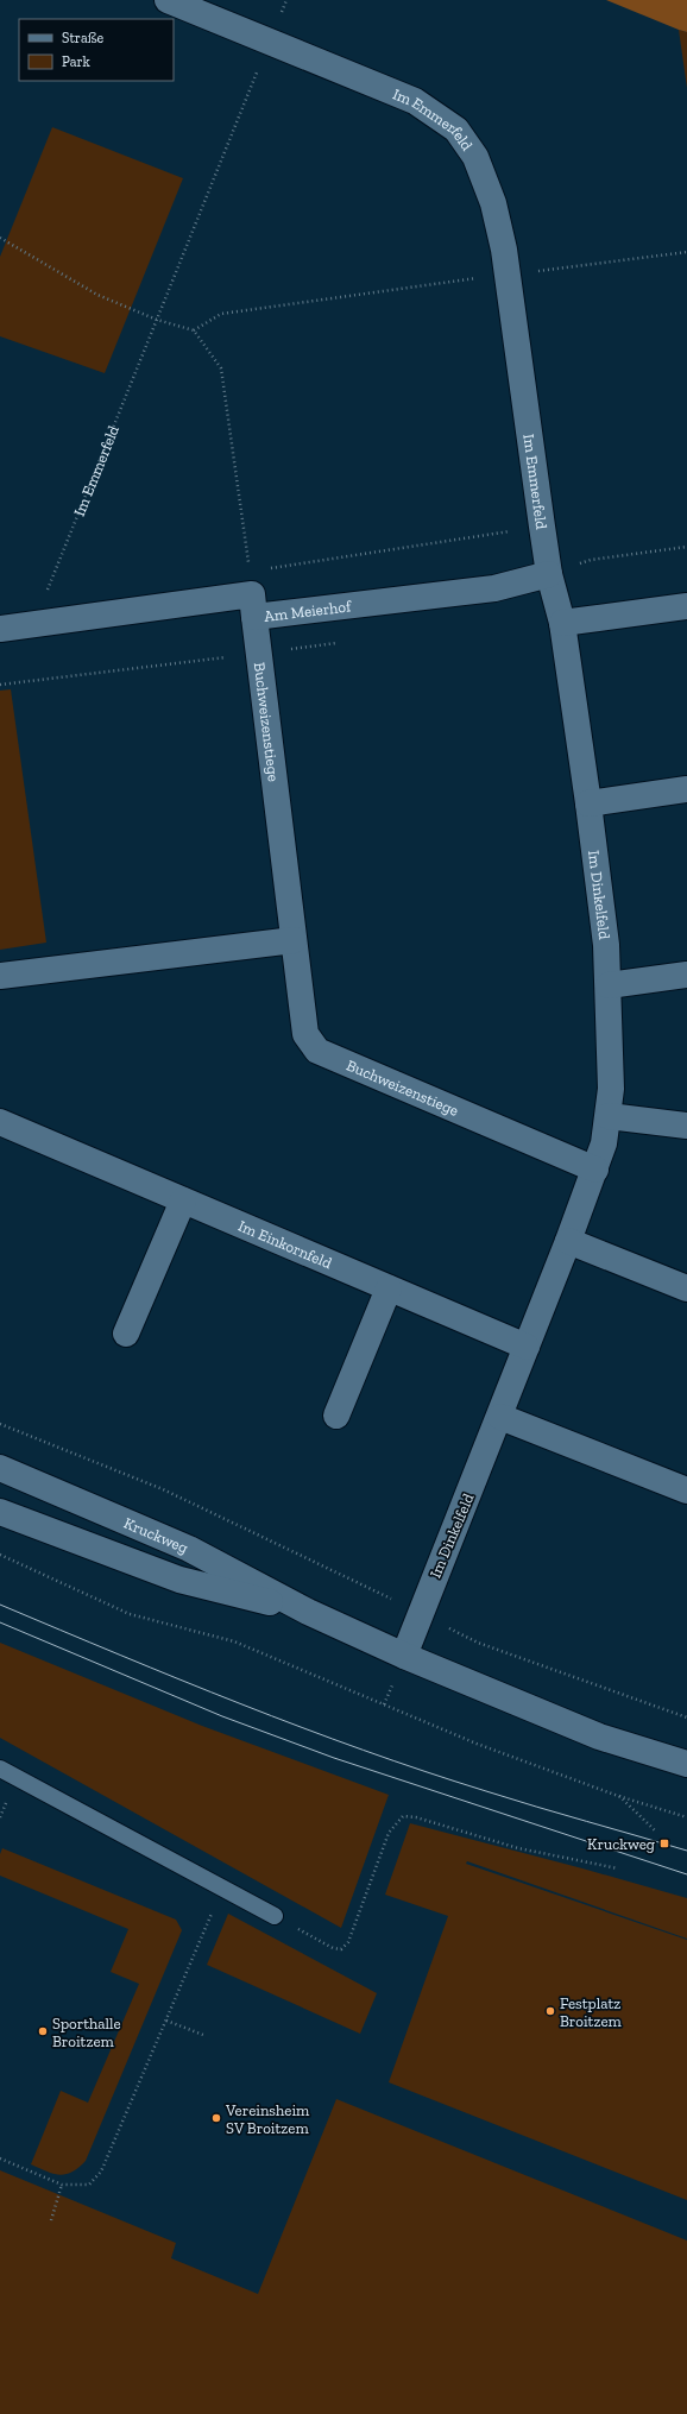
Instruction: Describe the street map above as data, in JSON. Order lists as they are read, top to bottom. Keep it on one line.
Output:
{"streets":{"street":["Im Emmerfeld","Am Meierhof","Buchweizenstiege","Im Dinkelfeld","Im Einkornfeld","Kruckweg"]},"crossings":[["Im Emmerfeld","Am Meierhof"],["Im Emmerfeld","Im Dinkelfeld"],["Am Meierhof","Buchweizenstiege"],["Am Meierhof","Im Dinkelfeld"],["Buchweizenstiege","Im Dinkelfeld"],["Im Dinkelfeld","Im Einkornfeld"],["Im Dinkelfeld","Kruckweg"]],"places":{"transit":["Kruckweg"],"other":["Festplatz Broitzem","Sporthalle Broitzem","Vereinsheim SV Broitzem"]},"legend":["Straße","Park"]}
